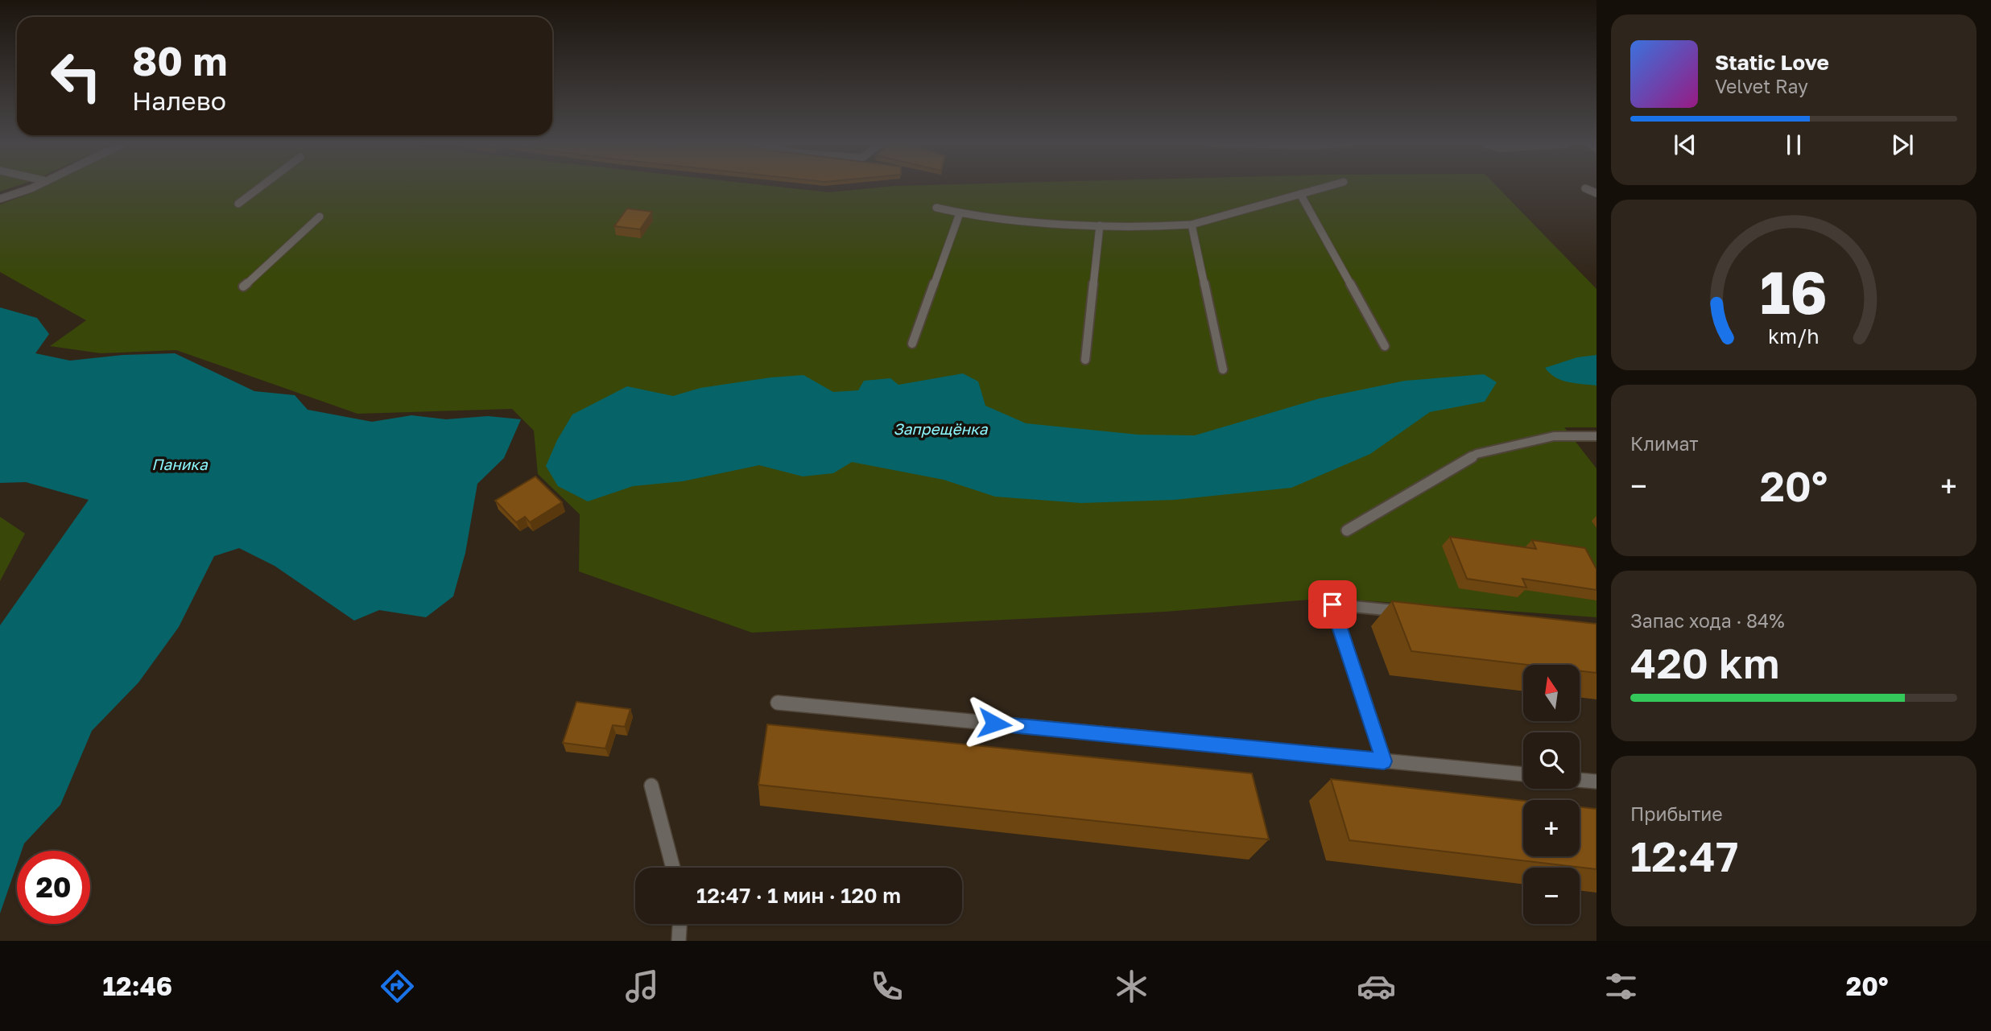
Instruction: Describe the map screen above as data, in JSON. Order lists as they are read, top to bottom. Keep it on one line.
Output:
{"water":["Запрещёнка","Паника"],"north":"top","page":{"turn":["80 m","Налево"],"song":["Static Love","Velvet Ray"],"tile":["Климат",["Запас хода · 84%","420 km"],["Прибытие","12:47"]],"heat":["−","20°","+"],"map_buttons":["+","−"],"limit":"20","trip":"12:47 · 1 мин · 120 m","tabs":["12:46","20°"],"gauge":["16","km/h"]}}
